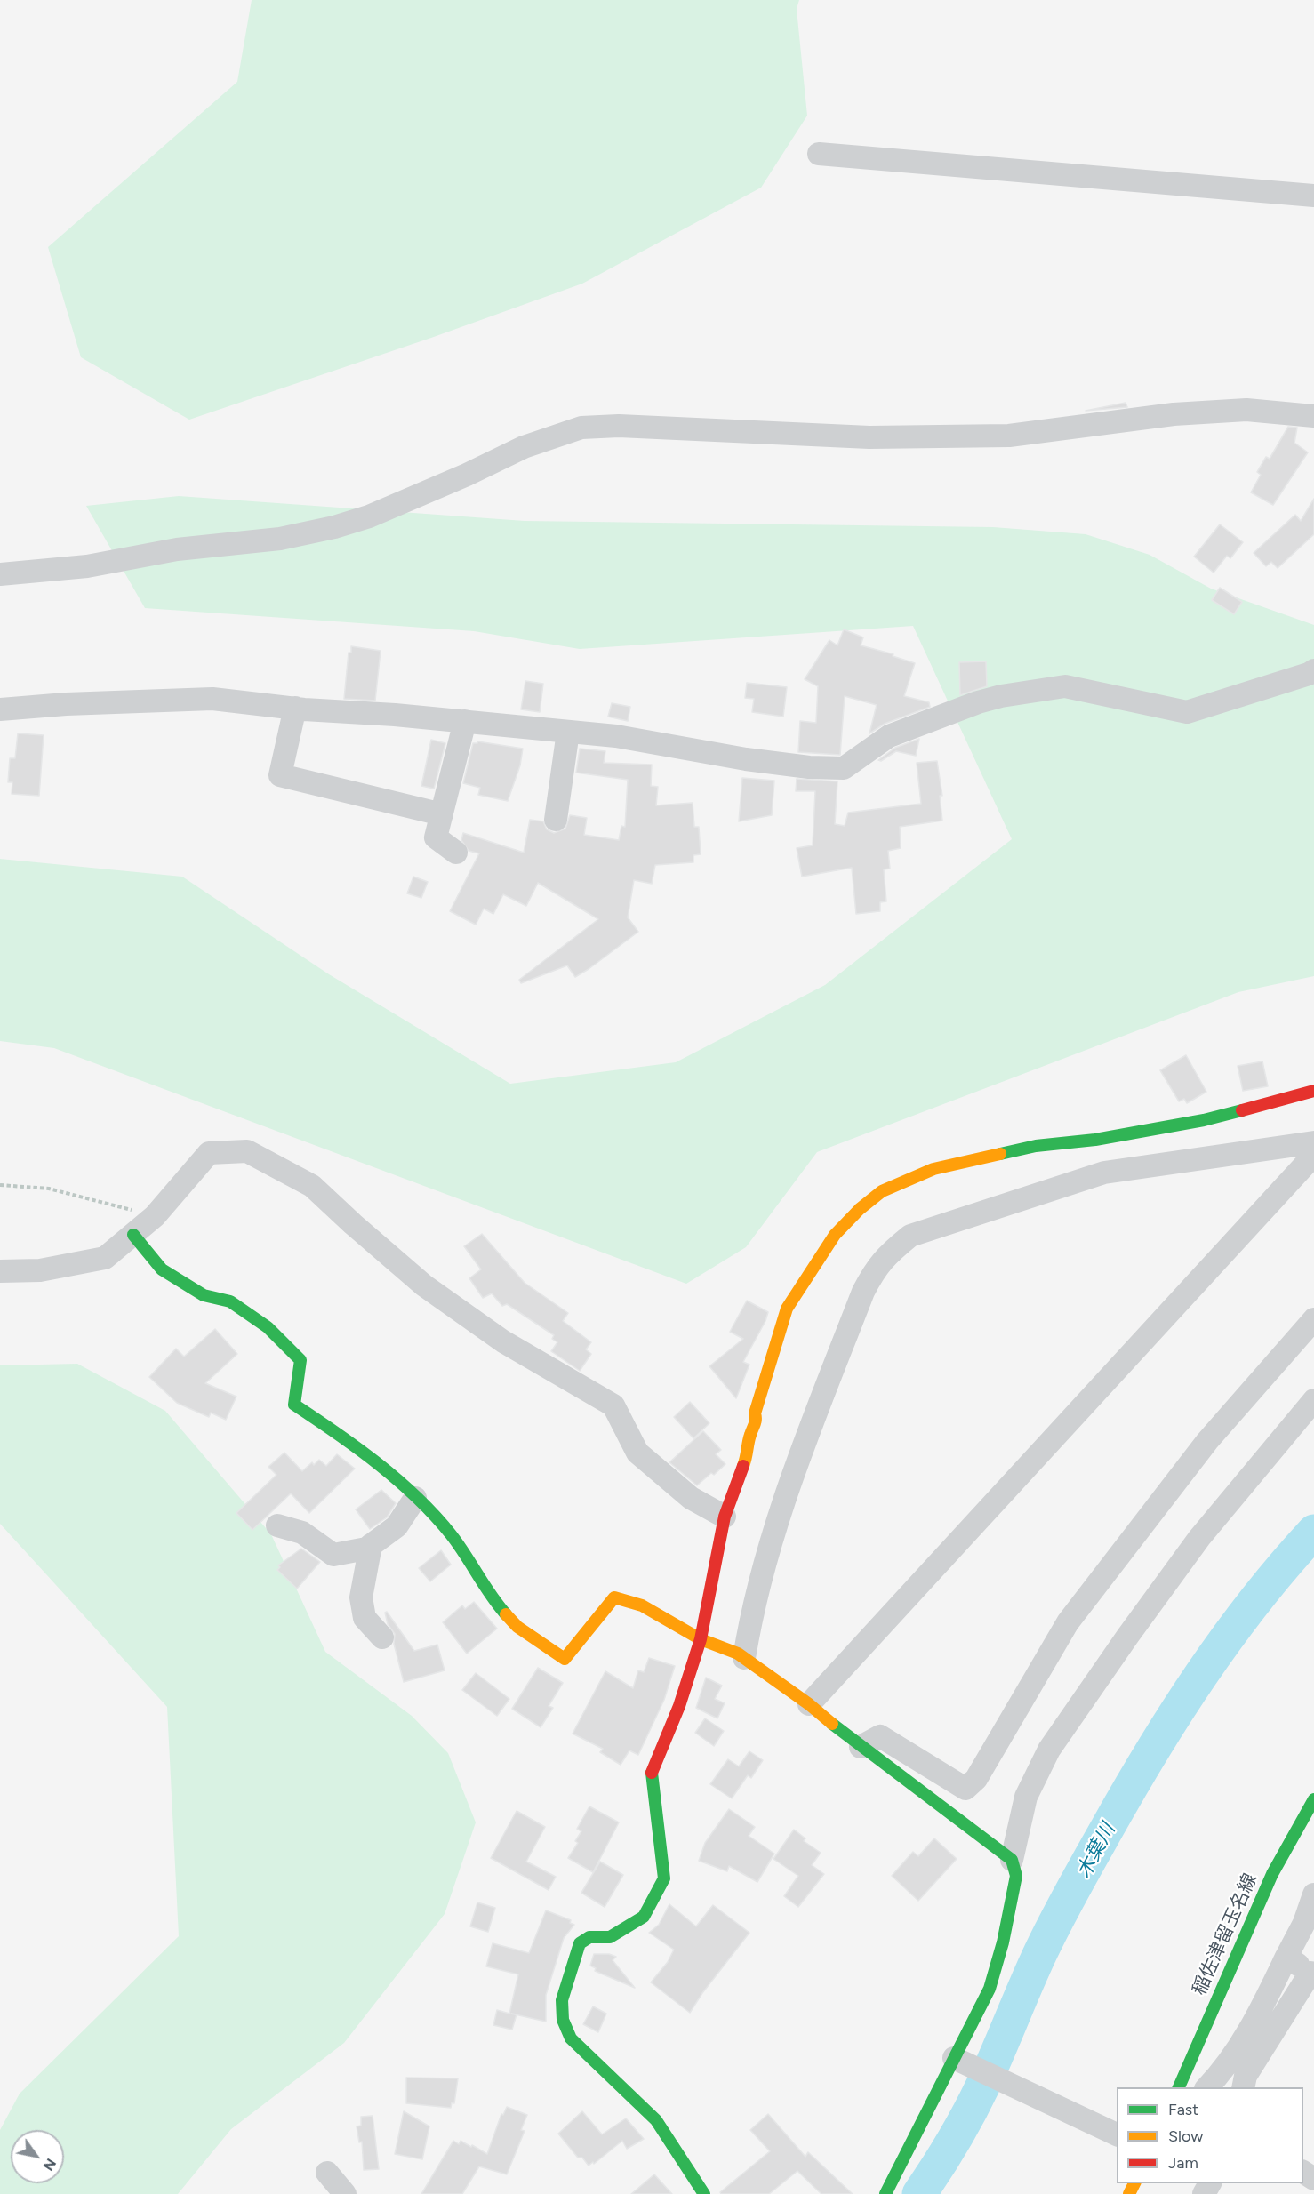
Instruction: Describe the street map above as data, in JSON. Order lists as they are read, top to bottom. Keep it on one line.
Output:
{"streets":{"street":["稲佐津留玉名線"]},"water":["木葉川"],"legend":["Fast","Slow","Jam"],"north":"bottom right"}
